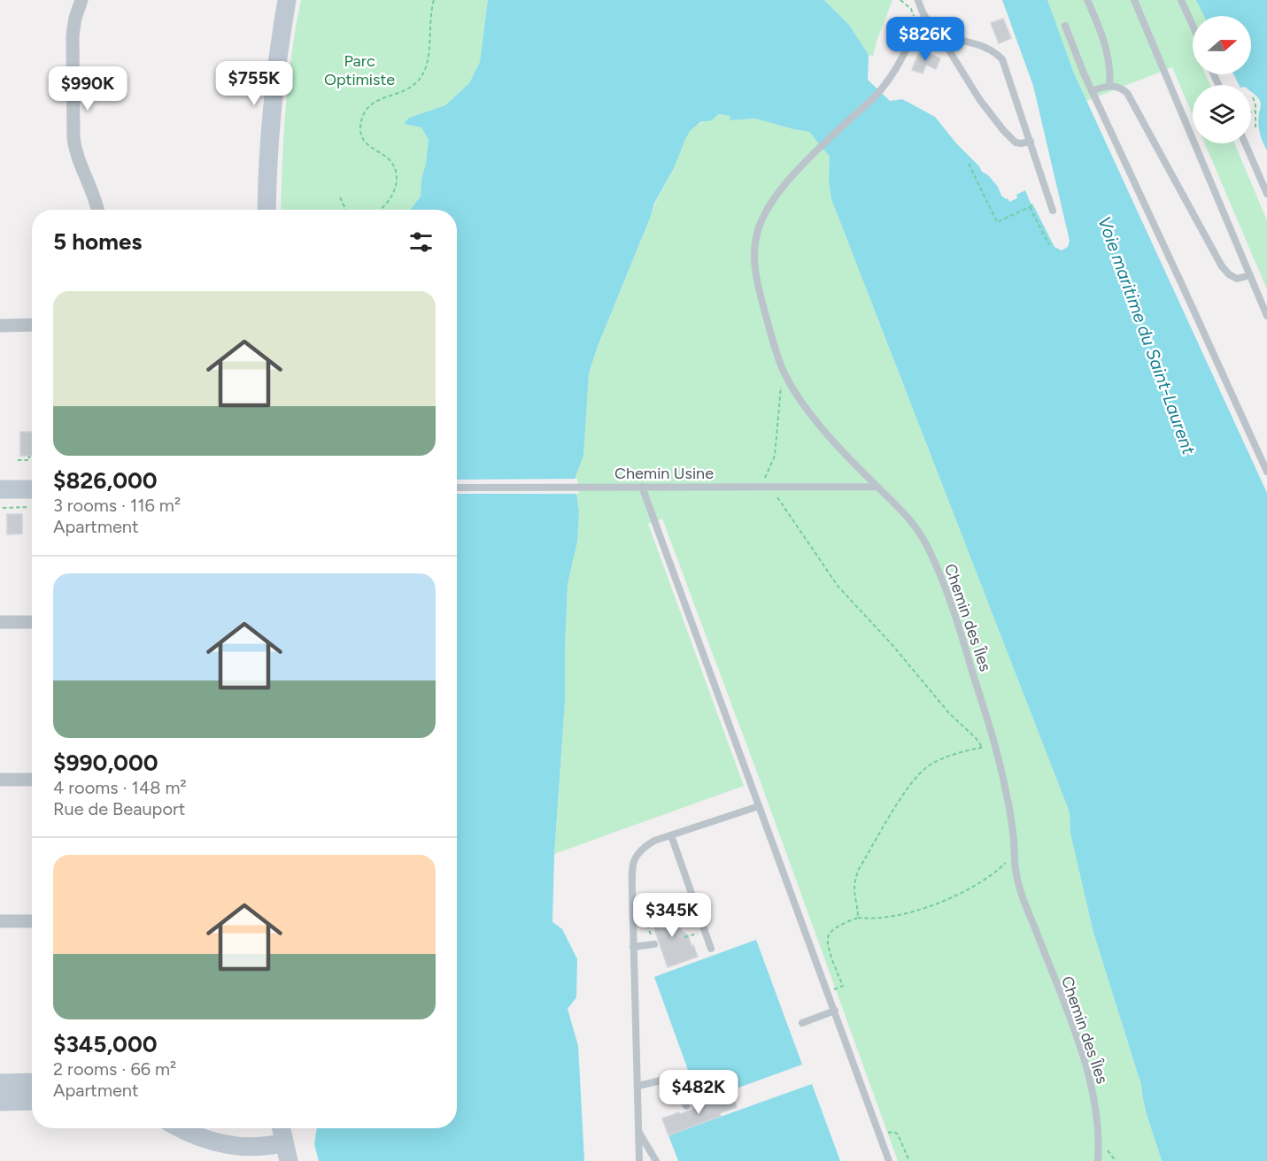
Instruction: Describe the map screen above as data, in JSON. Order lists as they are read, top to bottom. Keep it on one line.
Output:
{"streets":{"lane":["Chemin Usine","Chemin des Îles"]},"crossings":[["Chemin Usine","Chemin des Îles"]],"water":["Voie maritime du Saint-Laurent"],"parks":["Parc Optimiste"],"north":"right","page":{"price":["$826K","$755K","$990K","$345K","$482K"],"heading":"5 homes","list":[{"name":"$826,000","note":"3 rooms · 116 m² · Apartment"},{"name":"$990,000","note":"4 rooms · 148 m² · Rue de Beauport"},{"name":"$345,000","note":"2 rooms · 66 m² · Apartment"}]}}
